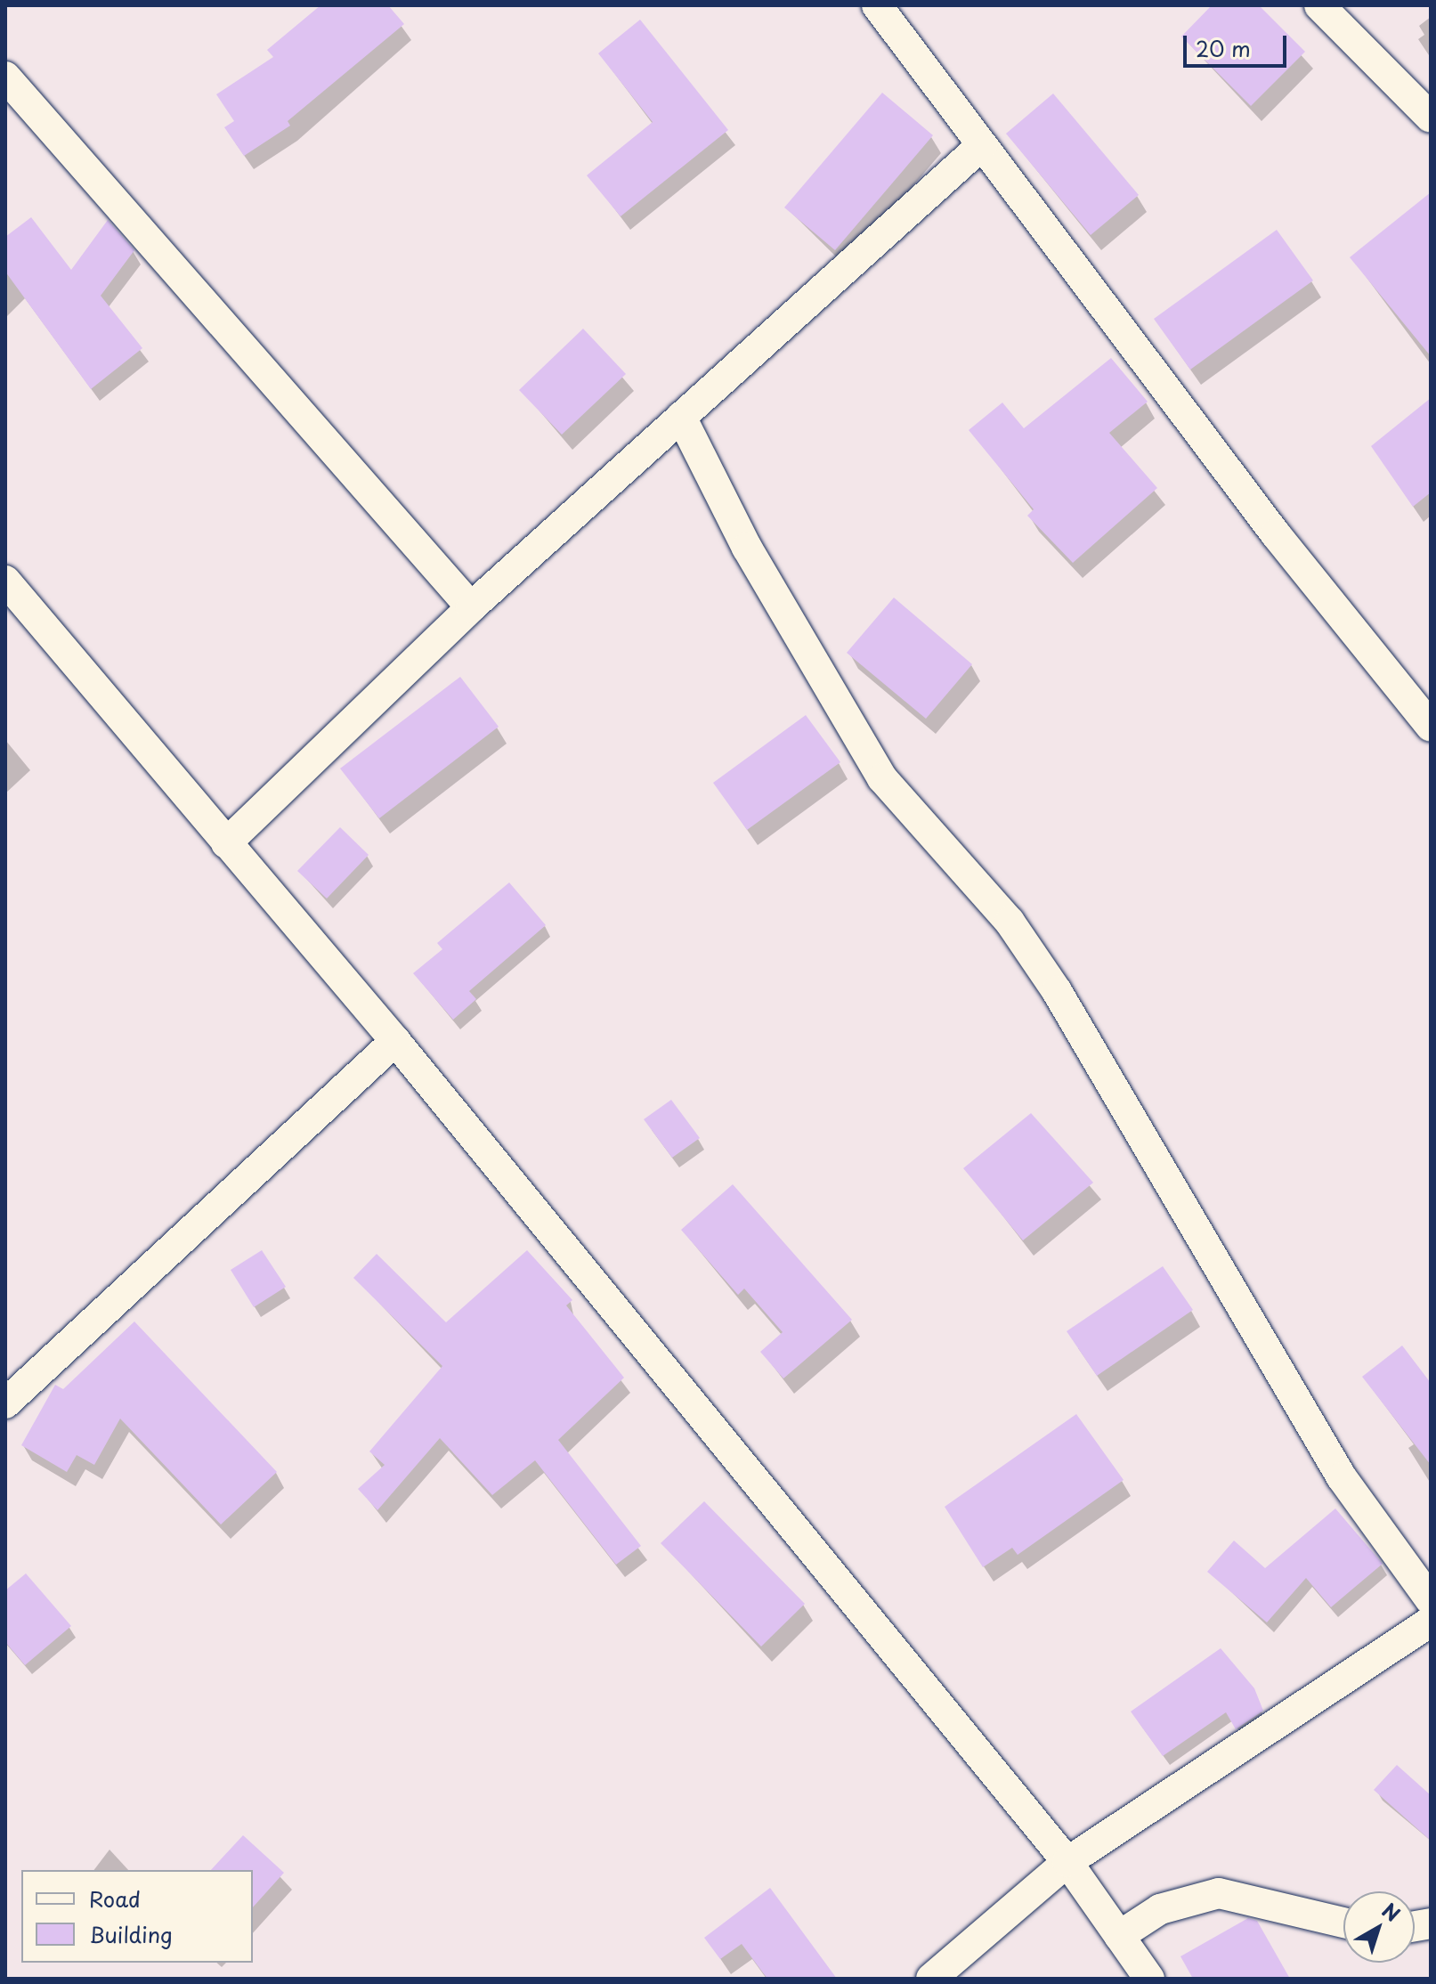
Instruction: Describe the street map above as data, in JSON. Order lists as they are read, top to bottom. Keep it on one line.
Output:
{"legend":["Road","Building"],"scale_bar":"20 m","north":"top right"}
